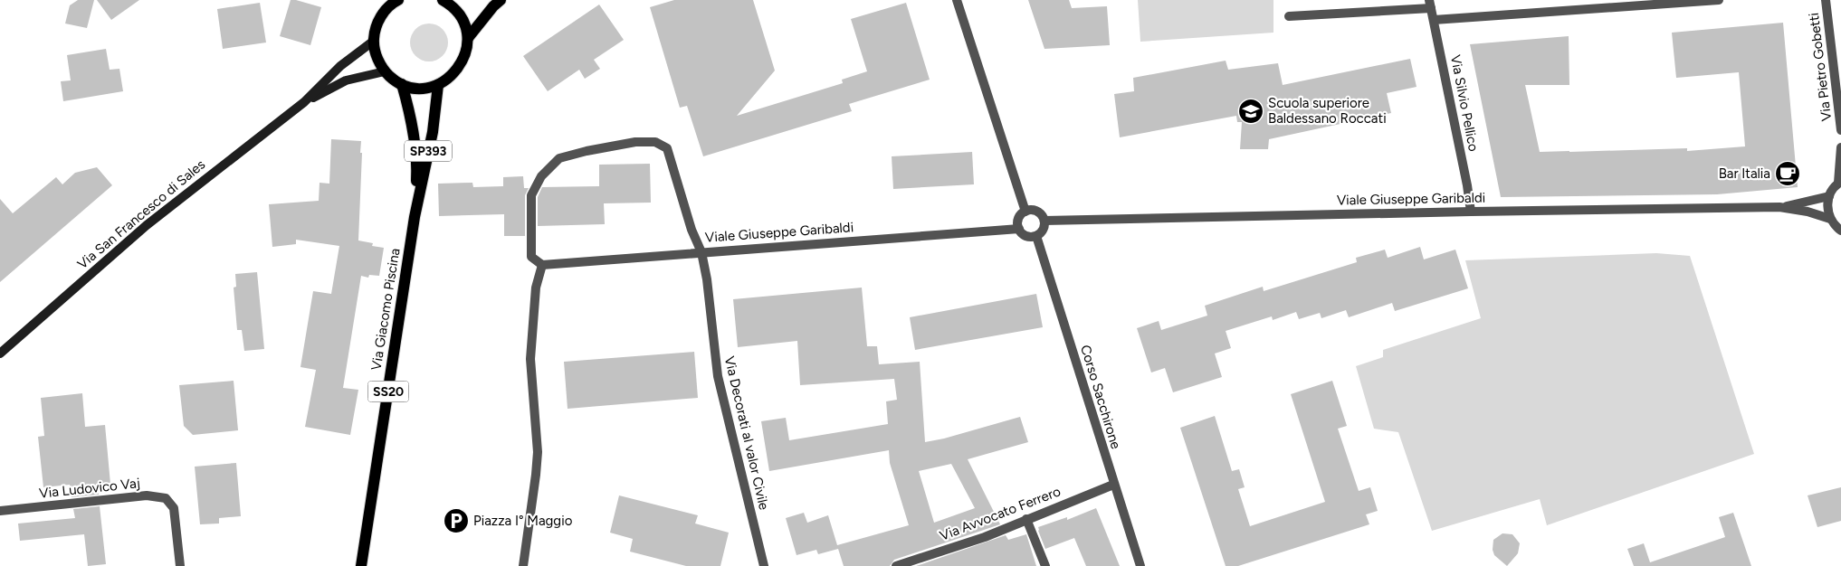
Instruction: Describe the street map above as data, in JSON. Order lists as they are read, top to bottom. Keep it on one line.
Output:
{"streets":{"main road":["SP393","Via San Francesco di Sales","Via Giacomo Piscina","SS20"],"street":["Via Pietro Gobetti","Via Silvio Pellico","Viale Giuseppe Garibaldi","Corso Sacchirone","Via Decorati al valor Civile","Via Ludovico Vaj","Via Avvocato Ferrero"]},"crossings":[["Via Silvio Pellico","Viale Giuseppe Garibaldi"],["Viale Giuseppe Garibaldi","Corso Sacchirone"],["Viale Giuseppe Garibaldi","Via Decorati al valor Civile"],["Corso Sacchirone","Via Avvocato Ferrero"]],"places":{"school or university":["Scuola superiore Baldessano Roccati"],"cafe":["Bar Italia"],"parking":["Piazza I° Maggio"]}}
